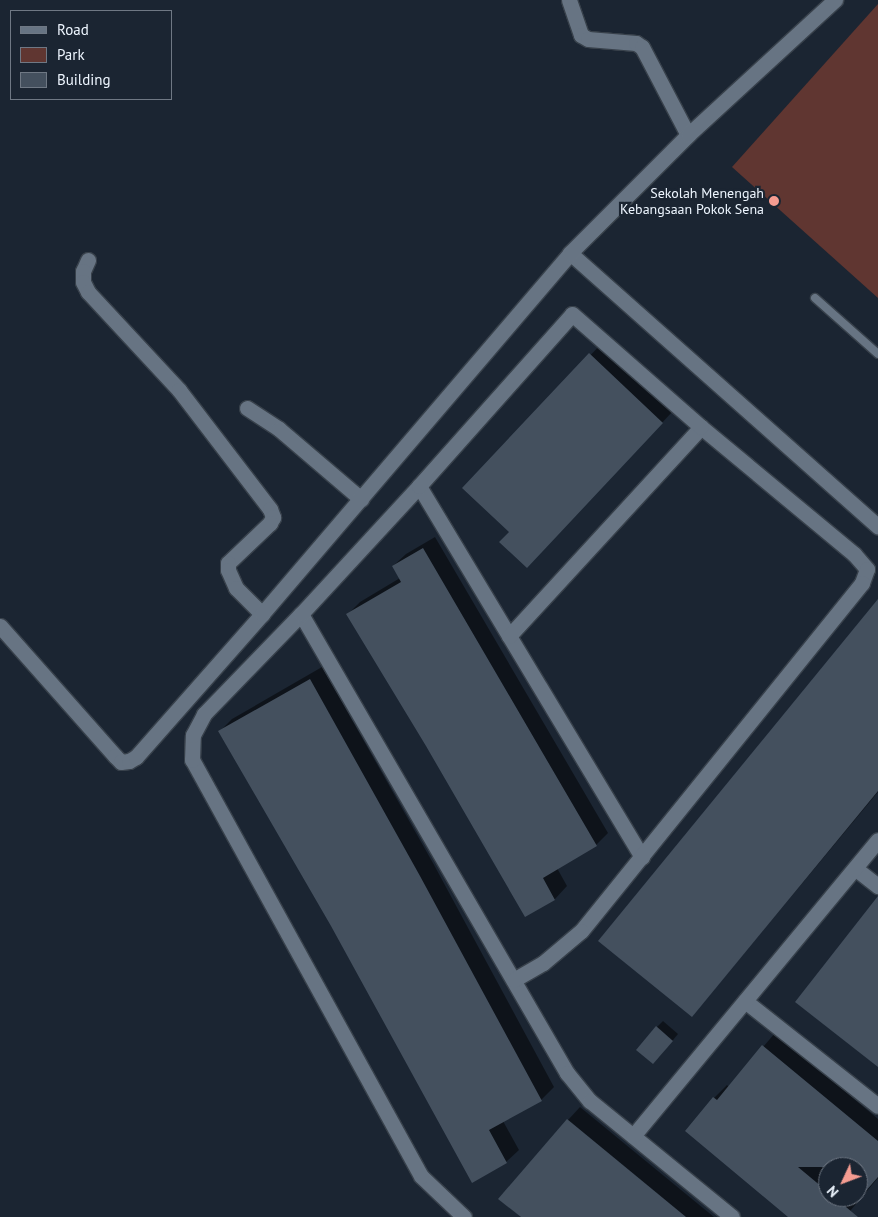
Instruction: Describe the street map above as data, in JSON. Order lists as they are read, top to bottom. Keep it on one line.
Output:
{"places":["Sekolah Menengah Kebangsaan Pokok Sena"],"legend":["Road","Park","Building"],"north":"bottom left"}
